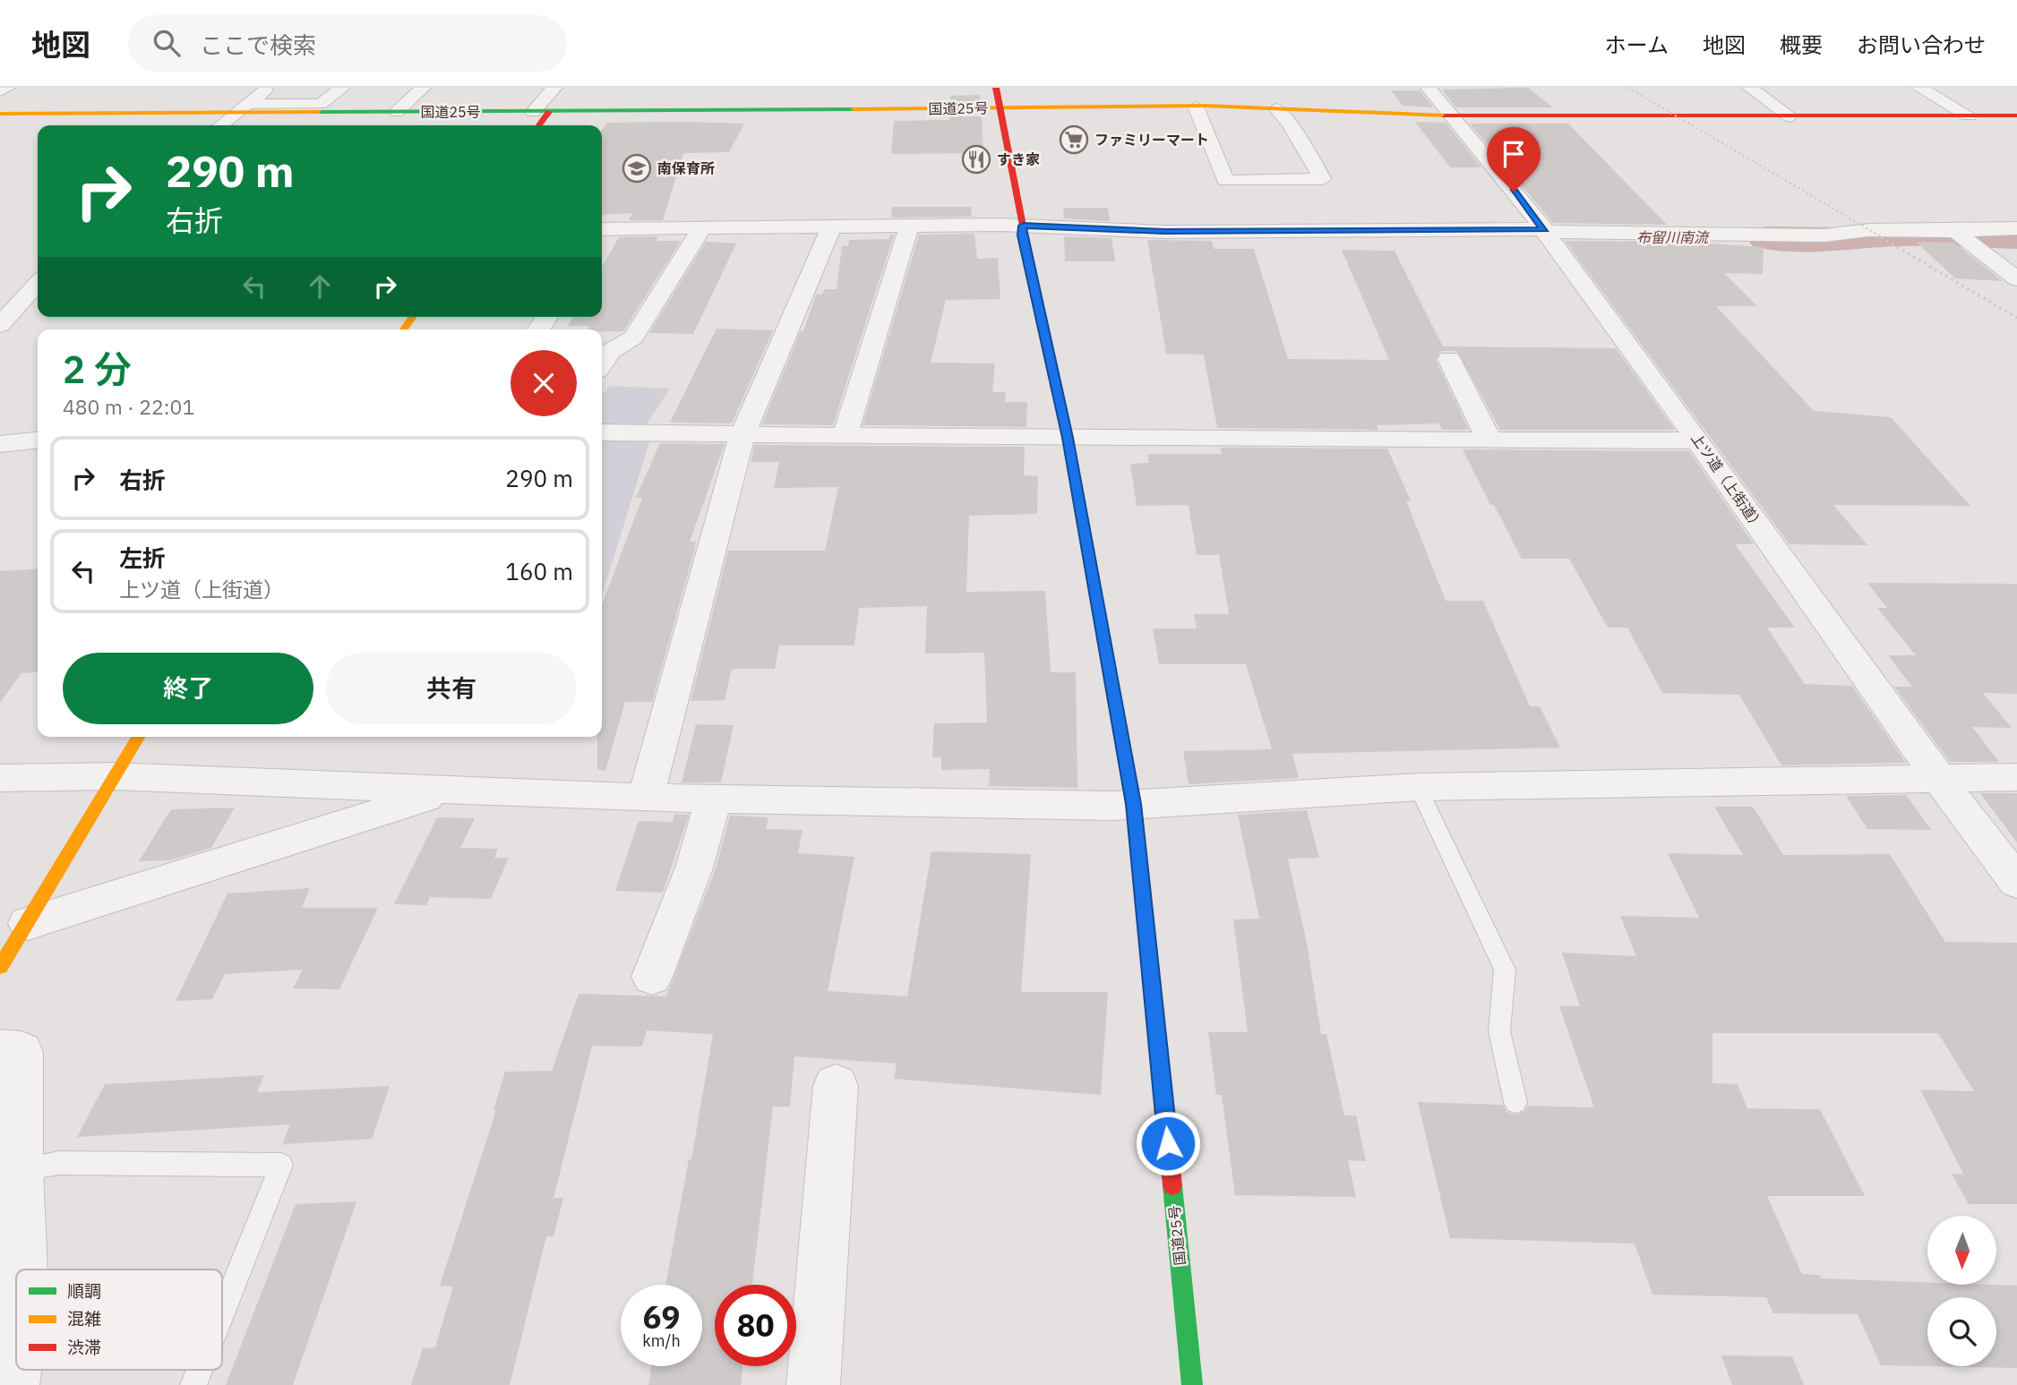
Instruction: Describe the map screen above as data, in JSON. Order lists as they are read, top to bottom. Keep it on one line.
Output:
{"streets":{"main road":["国道25号"],"street":["上ツ道（上街道）"]},"water":["布留川南流"],"places":{"supermarket":["ファミリーマート"],"restaurant":["すき家"],"school or university":["南保育所"]},"legend":["順調","混雑","渋滞"],"north":"bottom","page":{"header":"地図","search":"ここで検索","nav":["ホーム","地図","概要","お問い合わせ"],"turn":["290 m","右折"],"heading":["2 分","480 m · 22:01"],"list":[{"name":"右折","value":"290 m"},{"name":"左折","note":"上ツ道（上街道）","value":"160 m"}],"buttons":["終了","共有"],"speed":"69 km/h","limit":"80"}}
